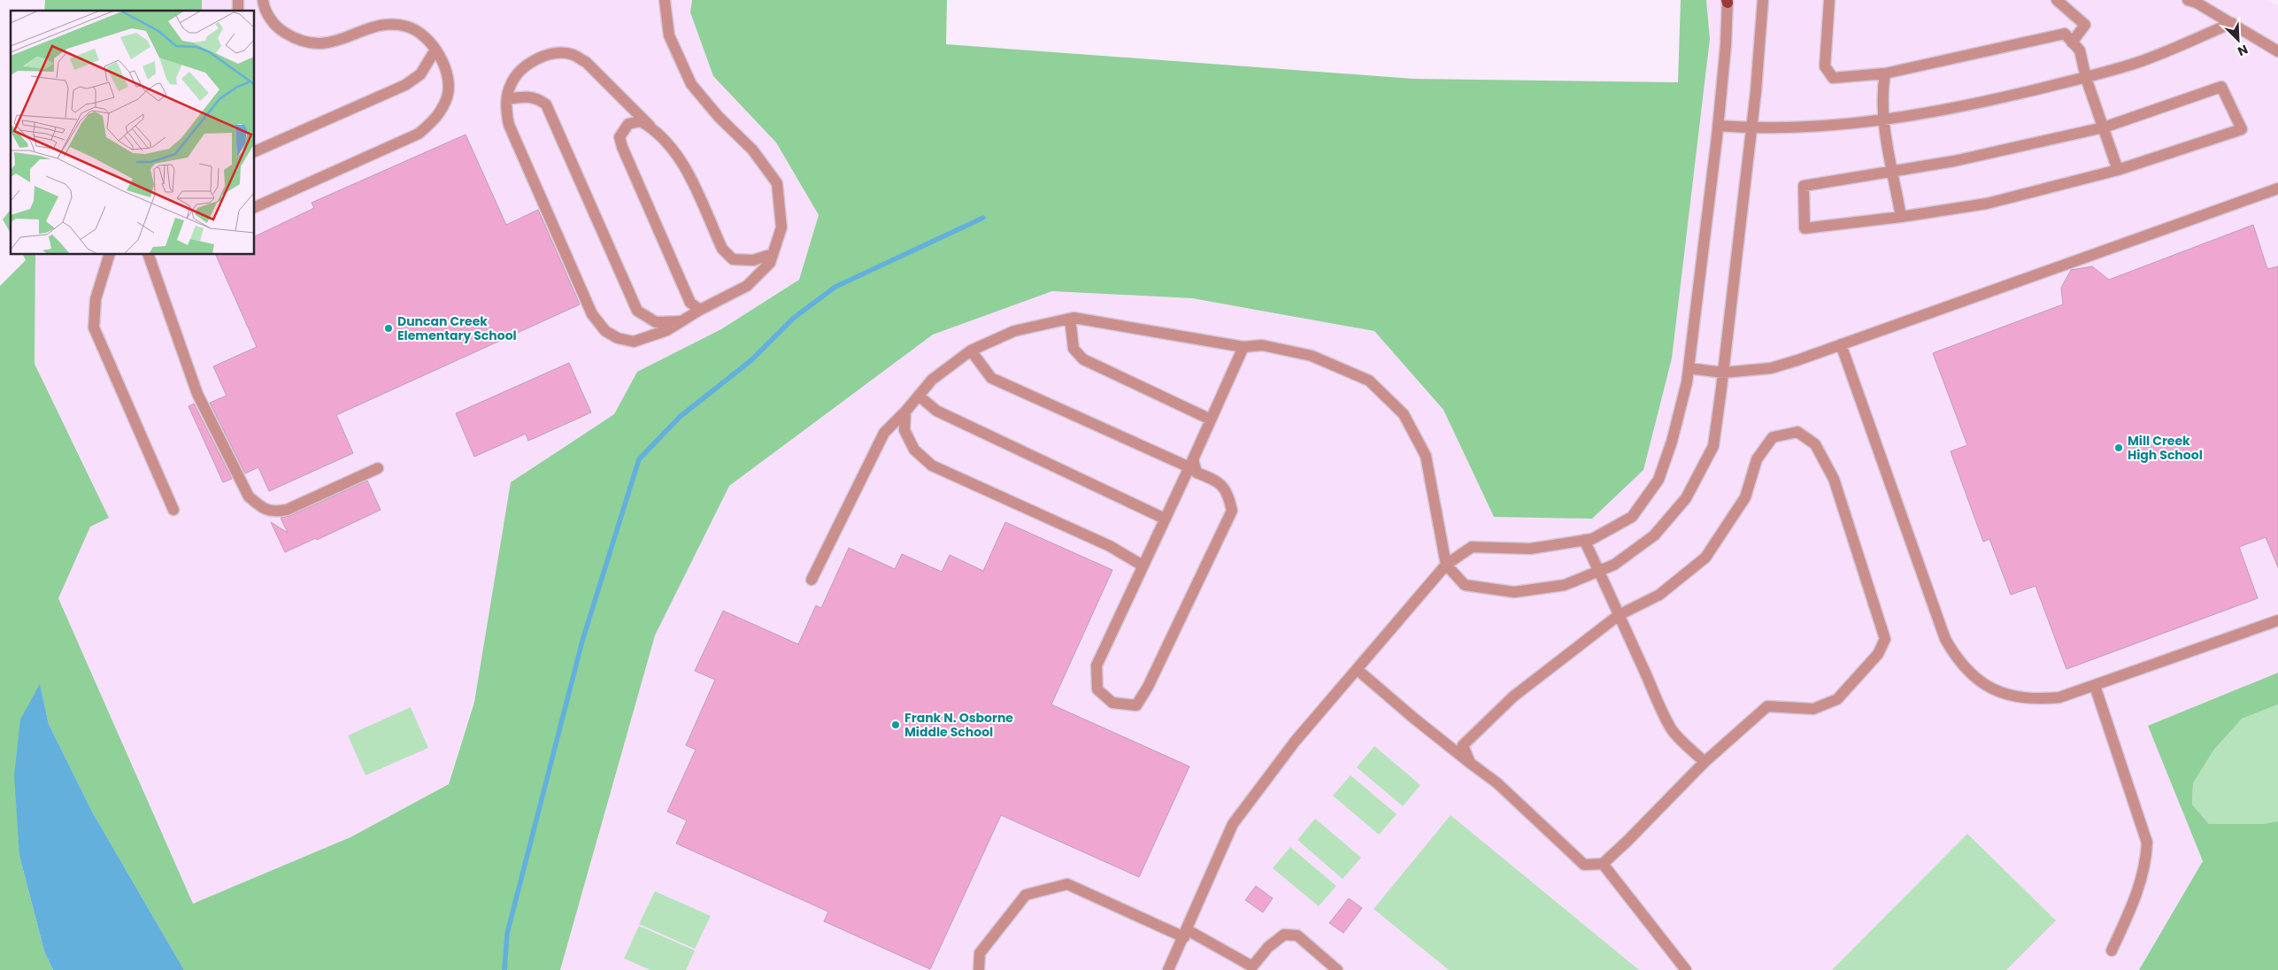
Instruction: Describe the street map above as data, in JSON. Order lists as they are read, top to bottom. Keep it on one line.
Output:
{"places":["Duncan Creek Elementary School","Mill Creek High School","Frank N. Osborne Middle School"],"north":"bottom right"}
